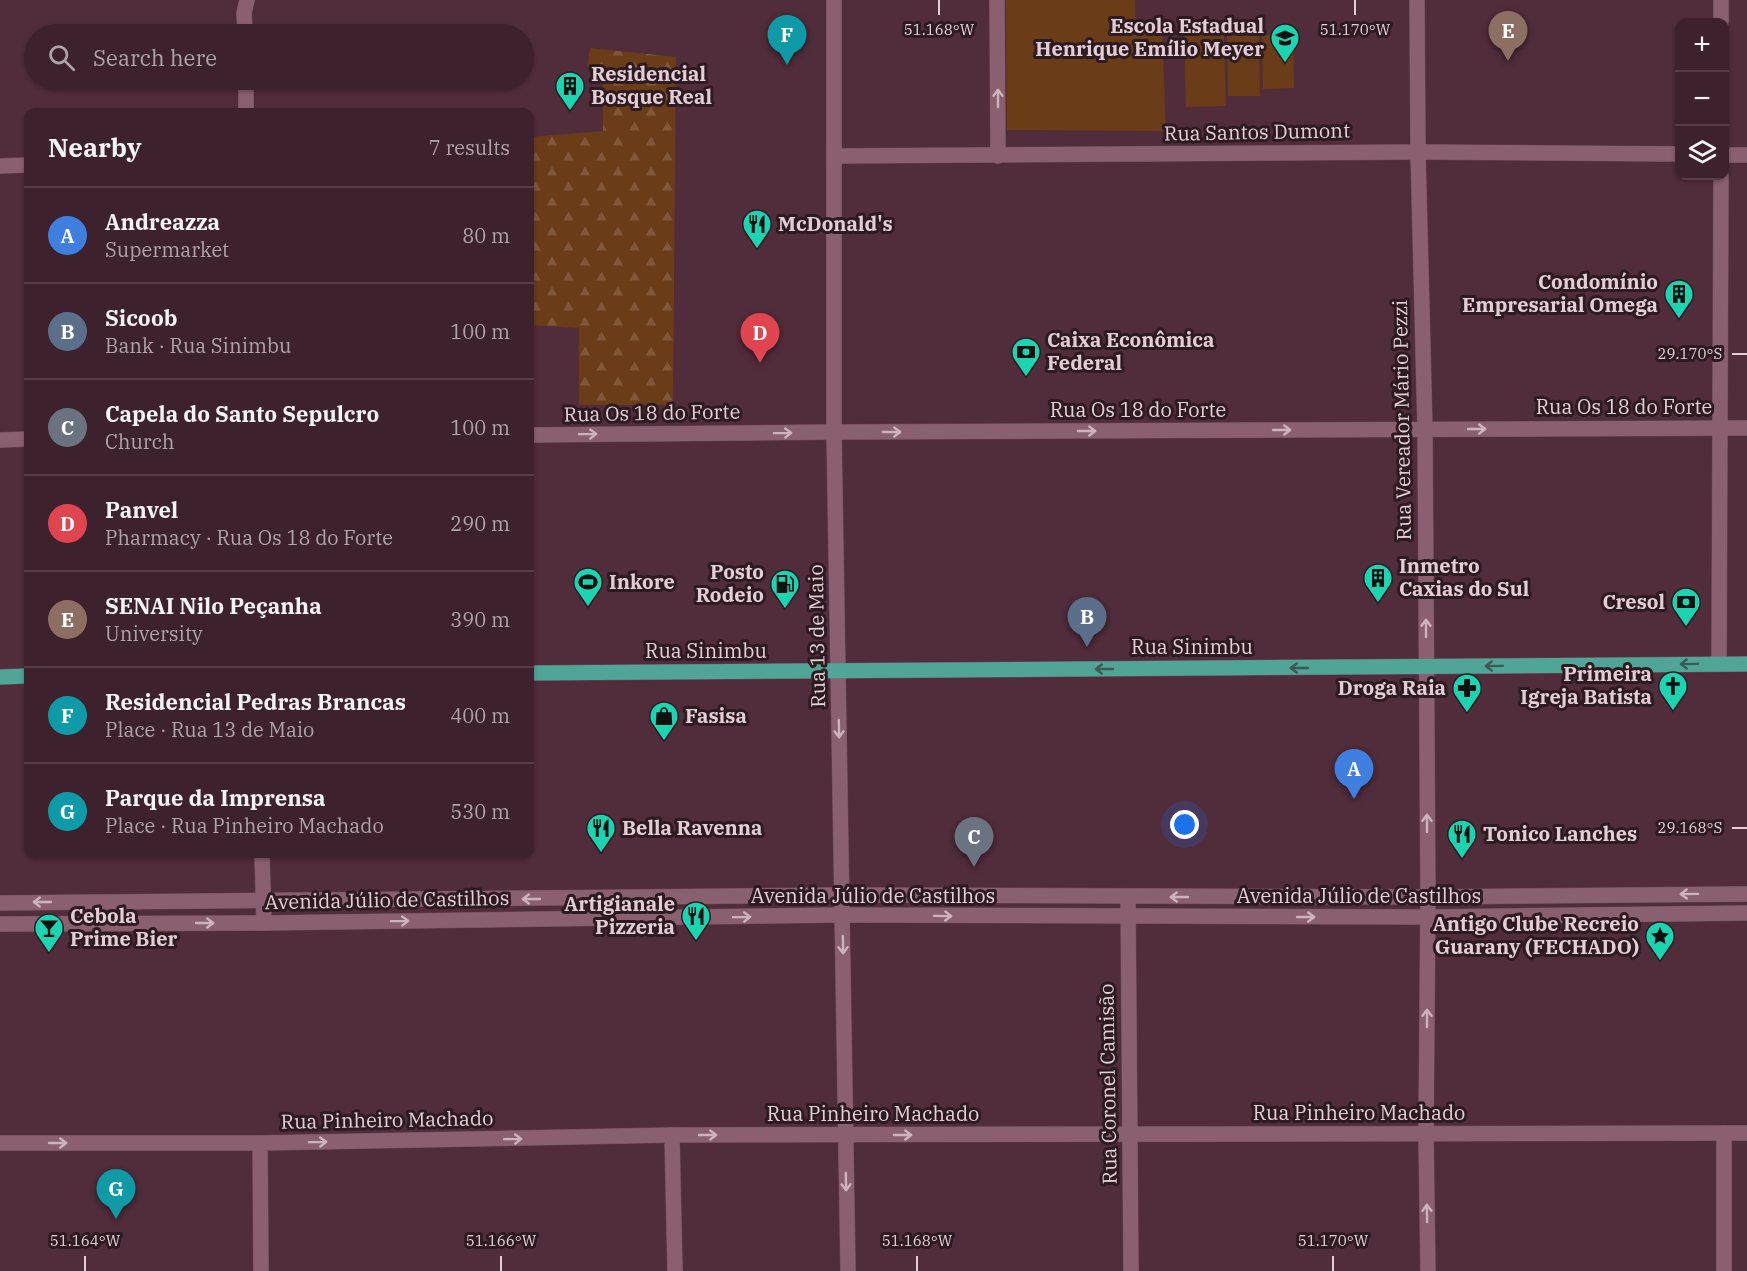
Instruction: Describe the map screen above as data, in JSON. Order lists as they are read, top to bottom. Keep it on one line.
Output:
{"streets":{"main road":["Rua Sinimbu"],"street":["Rua Santos Dumont","Rua Os 18 do Forte","Rua Vereador Mário Pezzi","Rua 13 de Maio","Avenida Júlio de Castilhos","Rua Coronel Camisão","Rua Pinheiro Machado"]},"crossings":[["Rua Santos Dumont","Rua Vereador Mário Pezzi"],["Rua Santos Dumont","Rua 13 de Maio"],["Rua Os 18 do Forte","Rua Vereador Mário Pezzi"],["Rua Os 18 do Forte","Rua 13 de Maio"],["Rua Vereador Mário Pezzi","Rua Sinimbu"],["Rua Vereador Mário Pezzi","Avenida Júlio de Castilhos"],["Rua Vereador Mário Pezzi","Rua Pinheiro Machado"],["Rua 13 de Maio","Rua Sinimbu"],["Rua 13 de Maio","Avenida Júlio de Castilhos"],["Rua 13 de Maio","Rua Pinheiro Machado"],["Avenida Júlio de Castilhos","Rua Coronel Camisão"],["Rua Coronel Camisão","Rua Pinheiro Machado"]],"one_way":["Rua Os 18 do Forte","Rua Vereador Mário Pezzi","Rua 13 de Maio","Rua Sinimbu","Rua Pinheiro Machado"],"places":{"school or university":["Escola Estadual Henrique Emílio Meyer"],"building":["Residencial Bosque Real","Condomínio Empresarial Omega","Inmetro Caxias do Sul"],"restaurant":["McDonald's","Bella Ravenna","Tonico Lanches","Artigianale Pizzeria"],"bank":["Caixa Econômica Federal","Cresol"],"sports":["Inkore"],"fuel station":["Posto Rodeio"],"church":["Primeira Igreja Batista"],"pharmacy":["Droga Raia"],"shop":["Fasisa"],"bar":["Cebola Prime Bier"],"place":["Antigo Clube Recreio Guarany (FECHADO)"]},"page":{"pins":["E","F","D","B","A","C","G"],"map_buttons":["+","−"],"search":"Search here","heading":["Nearby","7 results"],"list":[{"mark":"A","name":"Andreazza","note":"Supermarket","value":"80 m"},{"mark":"B","name":"Sicoob","note":"Bank · Rua Sinimbu","value":"100 m"},{"mark":"C","name":"Capela do Santo Sepulcro","note":"Church","value":"100 m"},{"mark":"D","name":"Panvel","note":"Pharmacy · Rua Os 18 do Forte","value":"290 m"},{"mark":"E","name":"SENAI Nilo Peçanha","note":"University","value":"390 m"},{"mark":"F","name":"Residencial Pedras Brancas","note":"Place · Rua 13 de Maio","value":"400 m"},{"mark":"G","name":"Parque da Imprensa","note":"Place · Rua Pinheiro Machado","value":"530 m"}]},"coordinates":["51.168°W","51.170°W","29.170°S","29.168°S","51.164°W","51.166°W"]}
